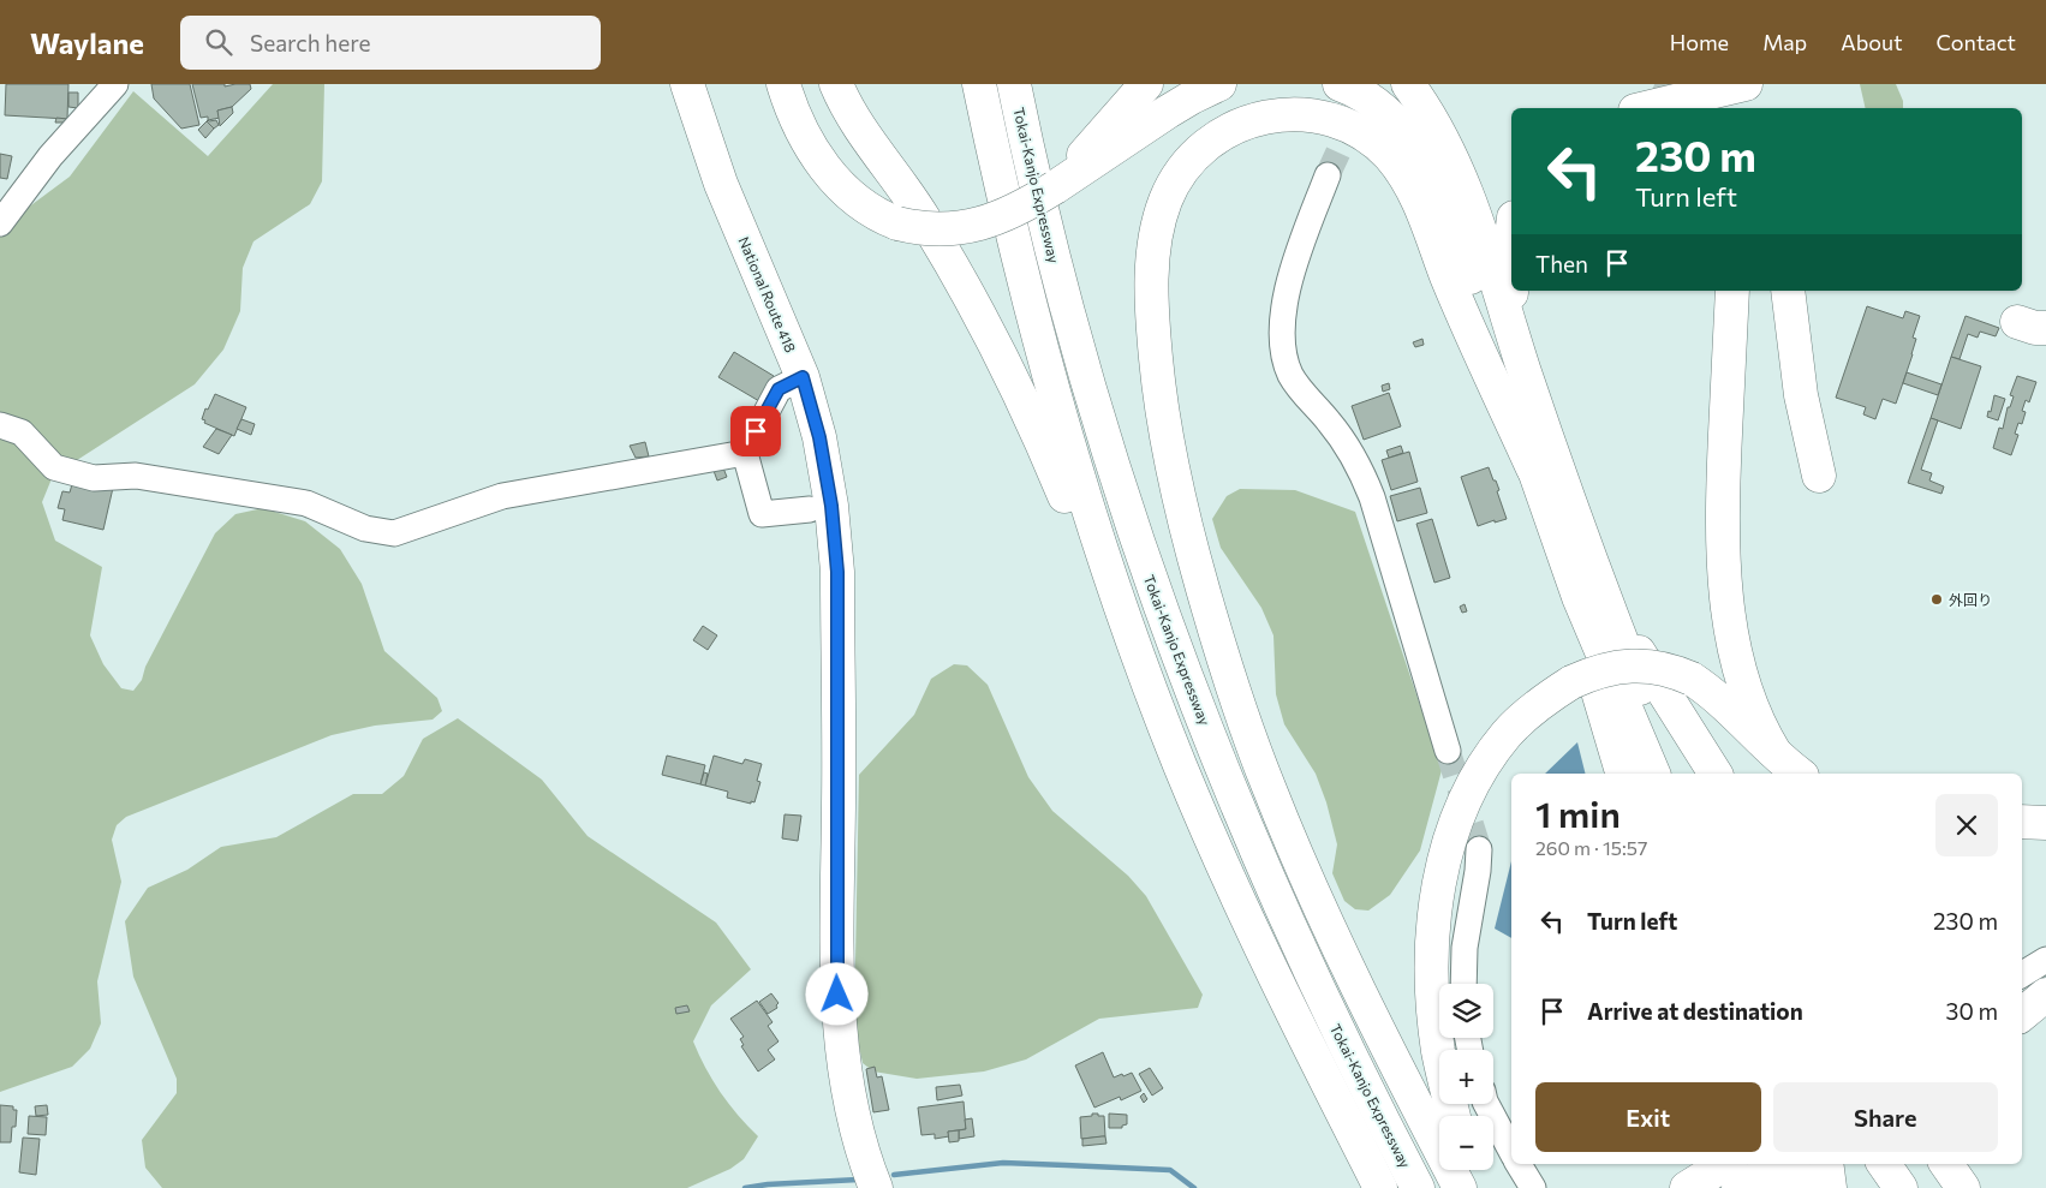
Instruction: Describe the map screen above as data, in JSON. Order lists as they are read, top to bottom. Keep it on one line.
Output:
{"streets":{"highway":["Tokai-Kanjo Expressway","National Route 418"]},"places":["外回り"],"page":{"header":"Waylane","search":"Search here","nav":["Home","Map","About","Contact"],"turn":["230 m","Turn left"],"then":"Then","heading":["1 min","260 m · 15:57"],"list":[{"name":"Turn left","value":"230 m"},{"name":"Arrive at destination","value":"30 m"}],"map_buttons":["+","−"],"buttons":["Exit","Share"]}}
